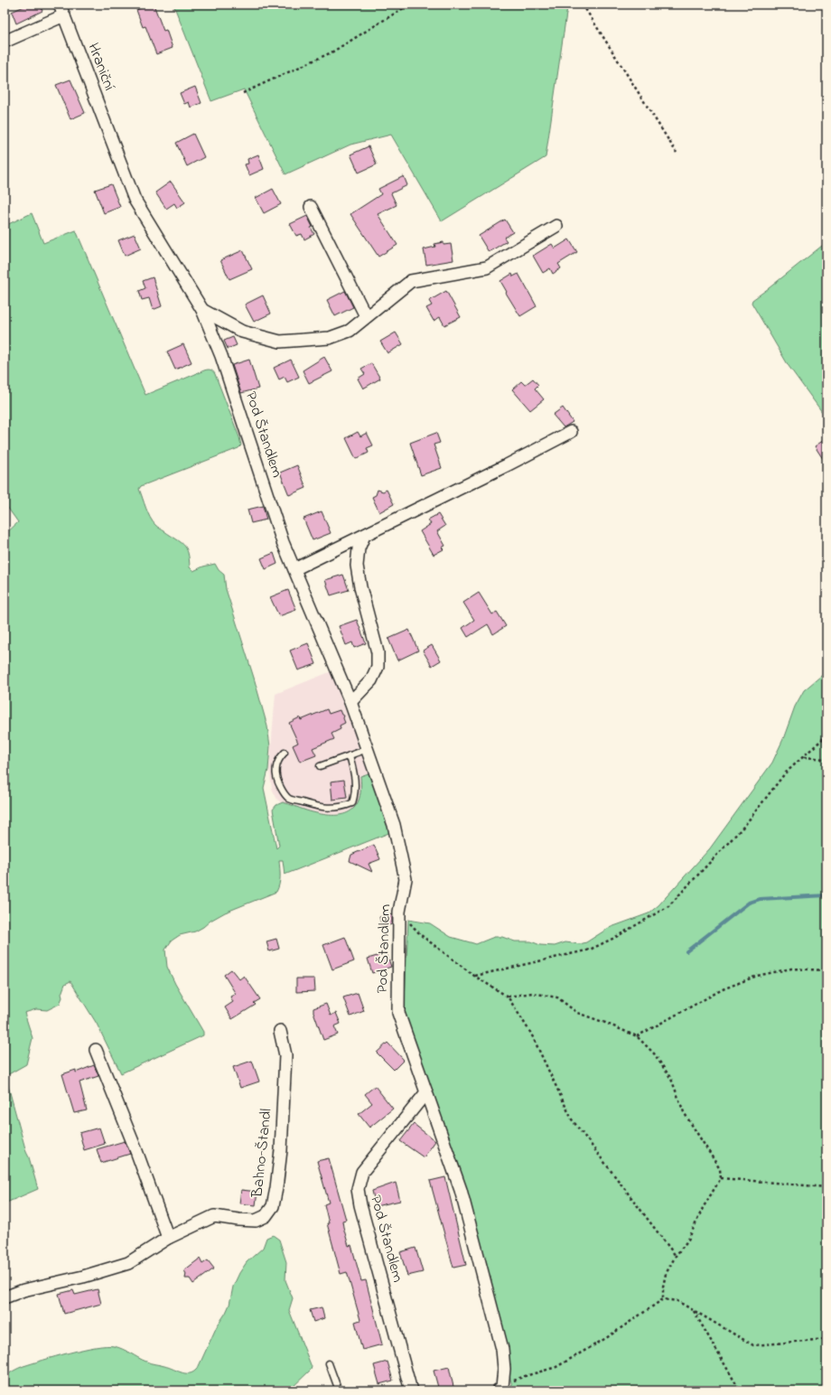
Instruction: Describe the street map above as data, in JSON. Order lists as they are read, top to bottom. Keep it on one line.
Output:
{"streets":{"street":["Hraniční","Pod Štandlem","Bahno-Štandl"]},"crossings":[["Hraniční","Pod Štandlem"]]}
